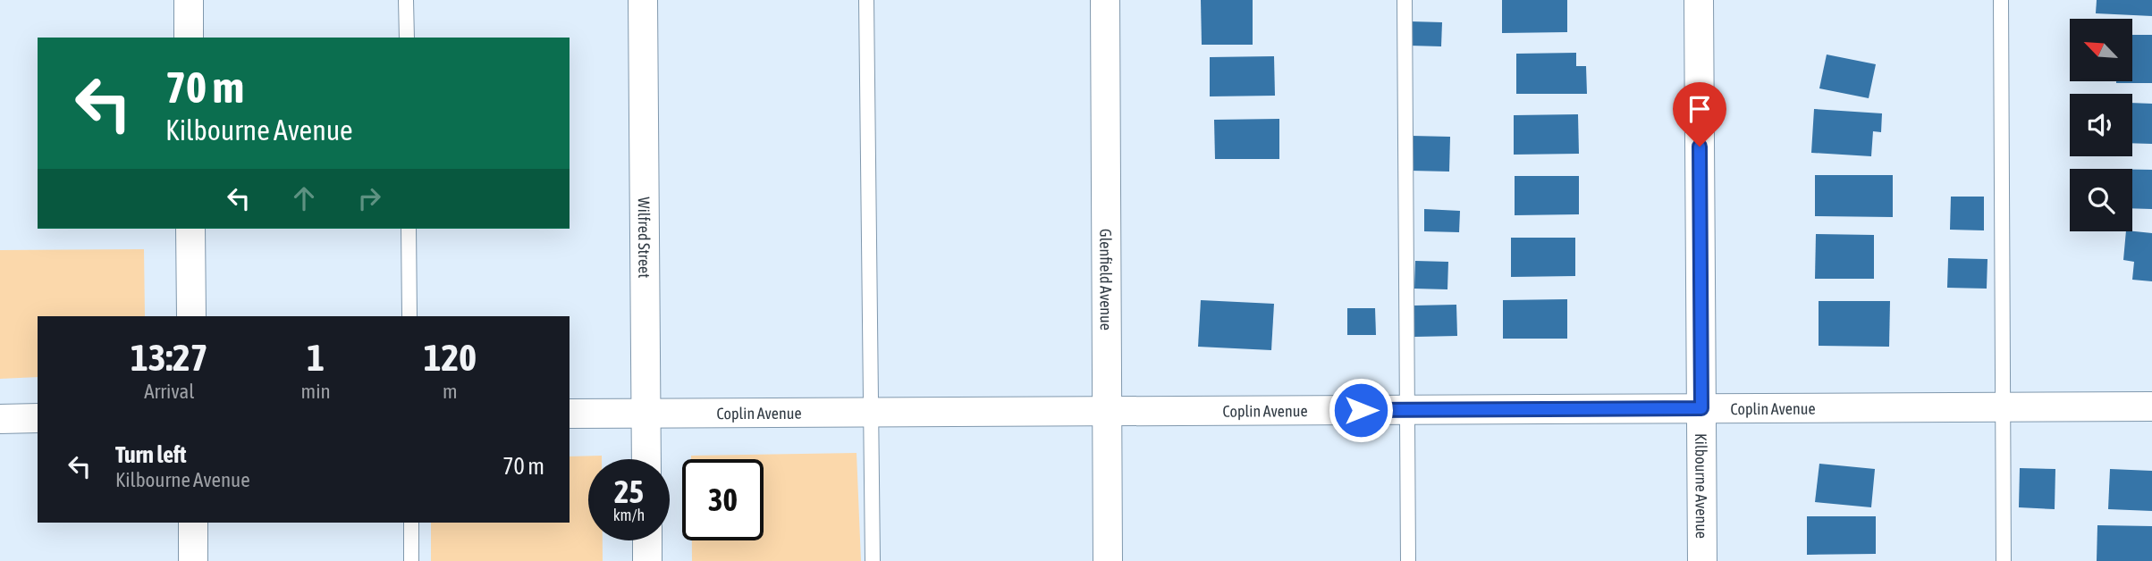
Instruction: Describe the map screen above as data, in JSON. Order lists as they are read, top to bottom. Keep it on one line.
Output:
{"streets":{"street":["Wilfred Street","Glenfield Avenue","Coplin Avenue","Kilbourne Avenue"]},"crossings":[["Wilfred Street","Coplin Avenue"],["Glenfield Avenue","Coplin Avenue"],["Coplin Avenue","Kilbourne Avenue"]],"north":"top left","page":{"turn":["70 m","Kilbourne Avenue"],"eta":["13:27","Arrival","1","min","120","m"],"list":[{"name":"Turn left","note":"Kilbourne Avenue","value":"70 m"}],"speed":"25 km/h","limit":"30"}}
